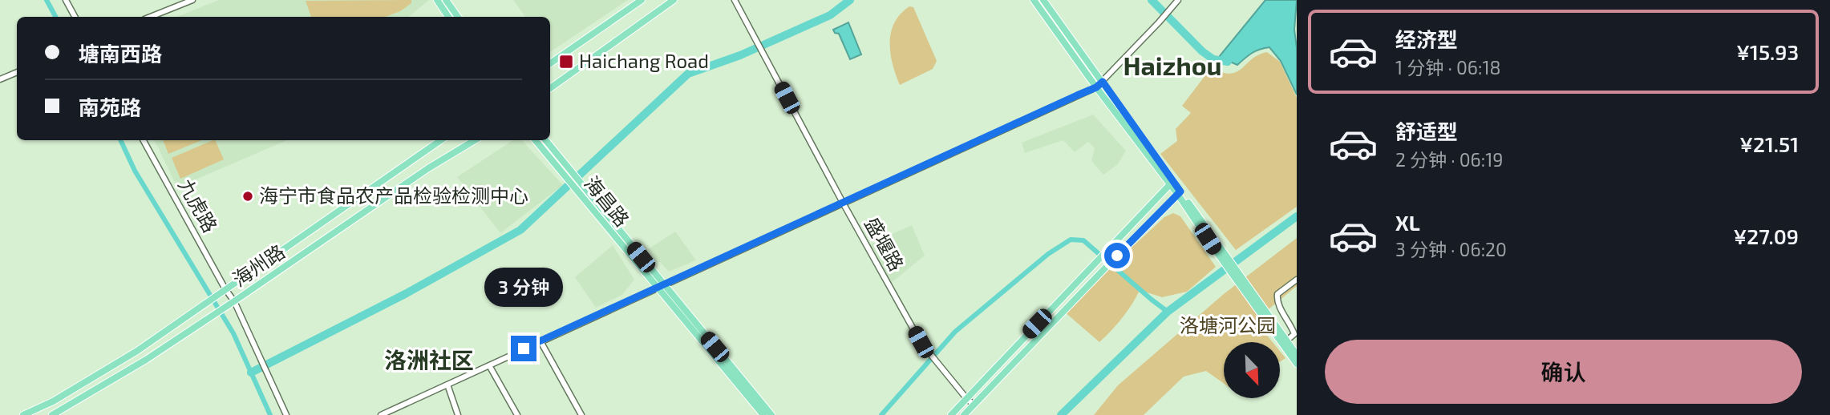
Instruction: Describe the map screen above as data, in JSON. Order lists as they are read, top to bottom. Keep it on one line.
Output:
{"streets":{"main road":["海昌路","海州路"],"street":["九虎路","盛堰路"]},"crossings":[["九虎路","海州路"]],"districts":["Haizhou","洛洲社区"],"parks":["洛塘河公园"],"places":{"transit":["Haichang Road"],"other":["海宁市食品农产品检验检测中心"]},"north":"bottom right","page":{"list":[{"name":"经济型","note":"1 分钟 · 06:18","value":"¥15.93"},{"name":"舒适型","note":"2 分钟 · 06:19","value":"¥21.51"},{"name":"XL","note":"3 分钟 · 06:20","value":"¥27.09"}],"banner":["塘南西路","南苑路"],"bubble":"3 分钟","buttons":"确认"}}
